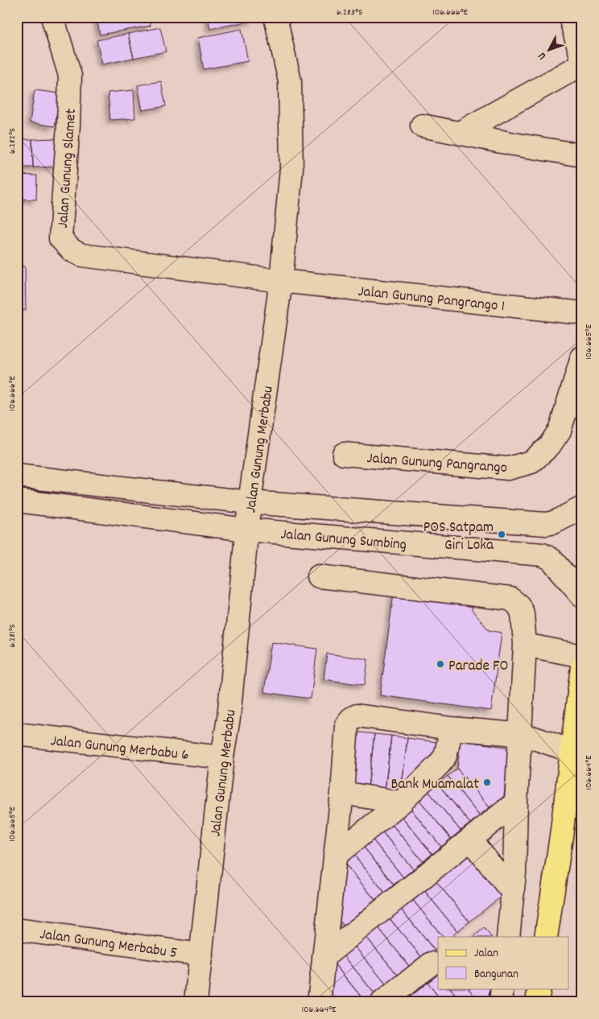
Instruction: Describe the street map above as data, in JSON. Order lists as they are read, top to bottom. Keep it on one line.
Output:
{"streets":{"street":["Jalan Gunung Slamet","Jalan Gunung Pangrango 1","Jalan Gunung Merbabu","Jalan Gunung Pangrango","Jalan Gunung Sumbing","Jalan Gunung Merbabu 6","Jalan Gunung Merbabu 5"]},"crossings":[["Jalan Gunung Slamet","Jalan Gunung Pangrango 1"],["Jalan Gunung Slamet","Jalan Gunung Merbabu"],["Jalan Gunung Pangrango 1","Jalan Gunung Merbabu"],["Jalan Gunung Merbabu","Jalan Gunung Sumbing"],["Jalan Gunung Merbabu","Jalan Gunung Merbabu 6"],["Jalan Gunung Merbabu","Jalan Gunung Merbabu 5"]],"places":["POS Satpam Giri Loka","Parade FO","Bank Muamalat"],"legend":["Jalan","Bangunan"],"north":"bottom left","coordinates":["6.283°S","106.666°E","6.282°S","106.665°E","6.281°S","106.664°E"]}
